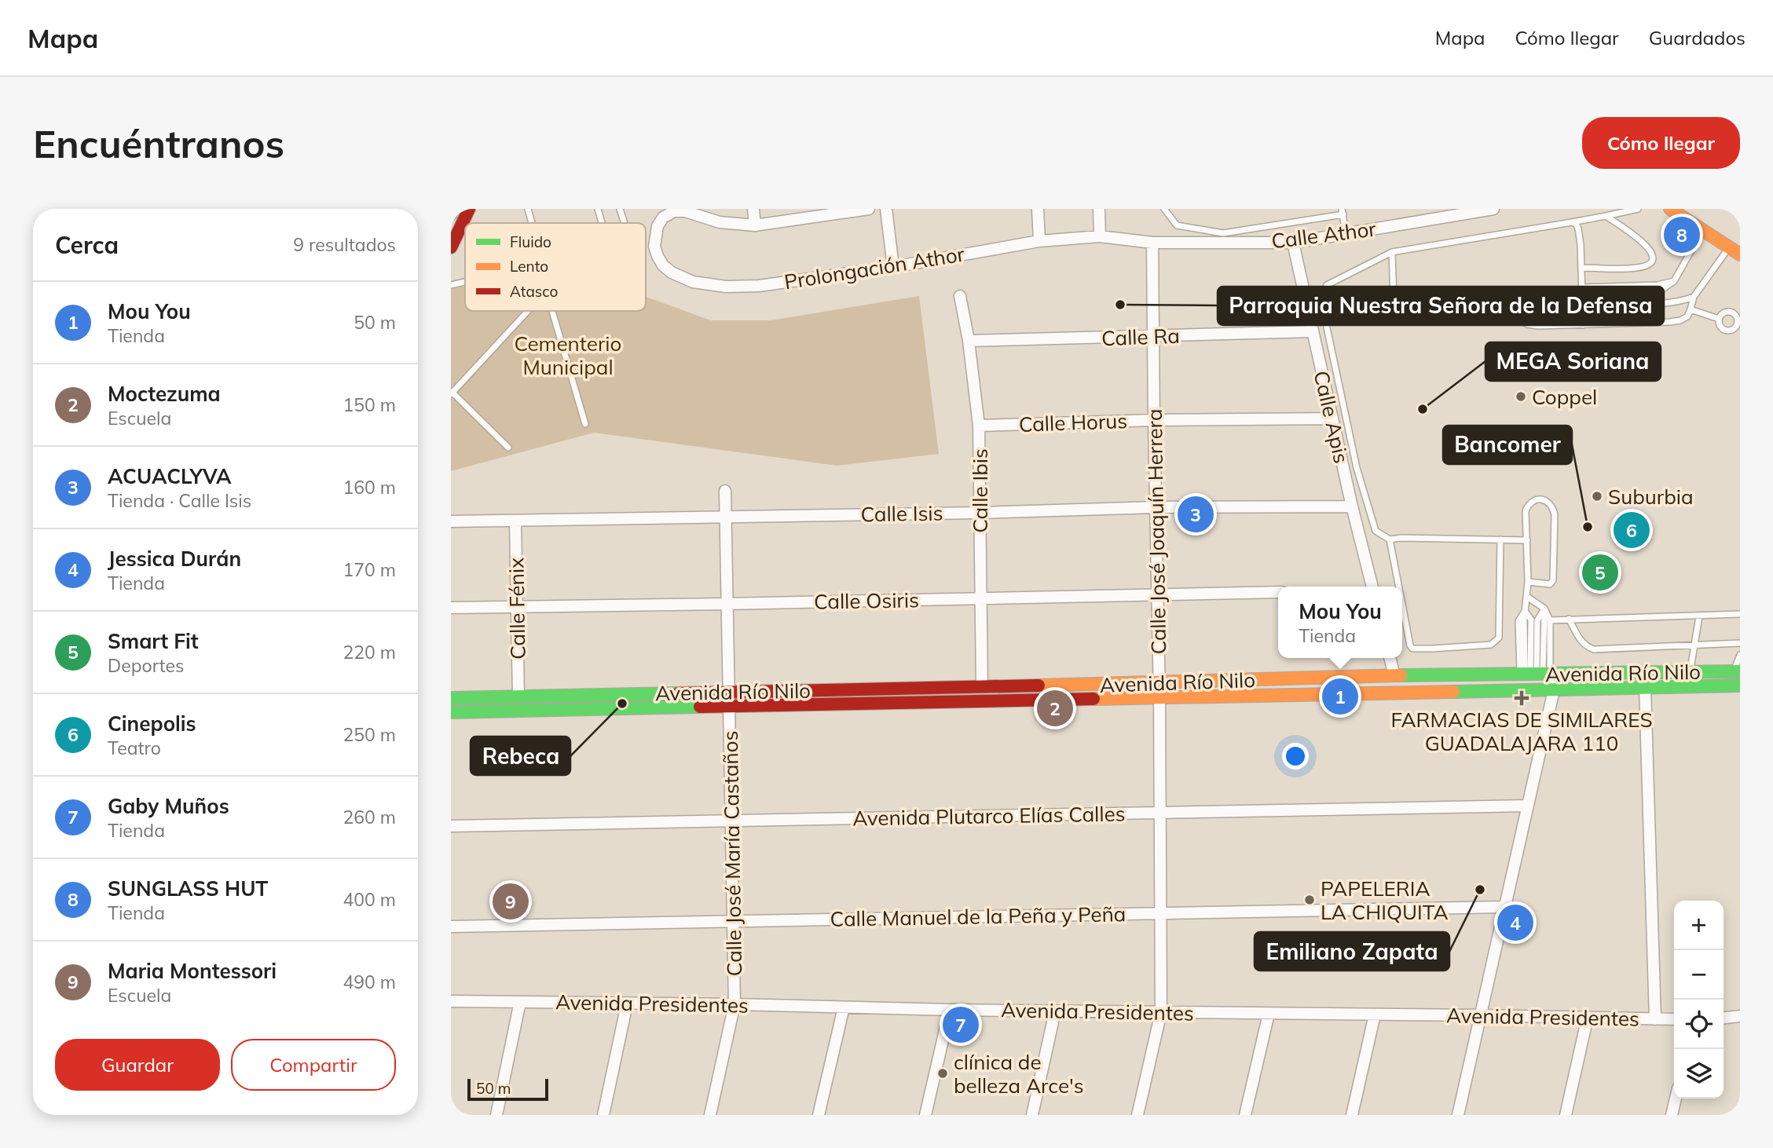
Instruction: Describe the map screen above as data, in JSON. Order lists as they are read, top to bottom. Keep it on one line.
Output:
{"streets":{"main road":["Avenida Río Nilo"],"street":["Calle Athor","Prolongación Athor","Calle Ra","Calle Apis","Calle Horus","Calle Ibis","Calle Isis","Calle José Joaquín Herrera","Calle Osiris","Calle Fénix","Avenida Plutarco Elías Calles","Calle José María Castaños","Calle Manuel de la Peña y Peña","Avenida Presidentes"]},"crossings":[["Calle Athor","Prolongación Athor"],["Calle Athor","Calle Apis"],["Calle Athor","Calle José Joaquín Herrera"],["Prolongación Athor","Calle José Joaquín Herrera"],["Calle Ra","Calle Apis"],["Calle Ra","Calle Ibis"],["Calle Ra","Calle José Joaquín Herrera"],["Calle Apis","Calle Horus"],["Calle Apis","Calle Isis"],["Calle Horus","Calle Ibis"],["Calle Horus","Calle José Joaquín Herrera"],["Calle Ibis","Calle Isis"],["Calle Ibis","Calle Osiris"],["Calle Ibis","Avenida Río Nilo"],["Calle Isis","Calle José Joaquín Herrera"],["Calle Isis","Calle Fénix"],["Calle Isis","Calle José María Castaños"],["Calle José Joaquín Herrera","Calle Osiris"],["Calle José Joaquín Herrera","Avenida Río Nilo"],["Calle José Joaquín Herrera","Avenida Plutarco Elías Calles"],["Calle José Joaquín Herrera","Calle Manuel de la Peña y Peña"],["Calle José Joaquín Herrera","Avenida Presidentes"],["Calle Osiris","Calle Fénix"],["Calle Osiris","Calle José María Castaños"],["Calle Fénix","Avenida Río Nilo"],["Avenida Río Nilo","Calle José María Castaños"],["Avenida Plutarco Elías Calles","Calle José María Castaños"],["Calle José María Castaños","Calle Manuel de la Peña y Peña"],["Calle José María Castaños","Avenida Presidentes"]],"parks":["Cementerio Municipal"],"places":{"other":["Parroquia Nuestra Señora de la Defensa","Coppel","MEGA Soriana","Suburbia","Bancomer","Rebeca","Emiliano Zapata","PAPELERIA LA CHIQUITA","clínica de belleza Arce's"],"health":["FARMACIAS DE SIMILARES GUADALAJARA 110"]},"legend":["Fluido","Lento","Atasco"],"scale_bar":"50 m","page":{"header":"Mapa","nav":["Mapa","Cómo llegar","Guardados"],"buttons":["Cómo llegar",["Guardar","Compartir"]],"title":"Encuéntranos","heading":["Cerca","9 resultados"],"pins":["8","3","6","5","1","2","9","4","7"],"list":[{"mark":"1","name":"Mou You","note":"Tienda","value":"50 m"},{"mark":"2","name":"Moctezuma","note":"Escuela","value":"150 m"},{"mark":"3","name":"ACUACLYVA","note":"Tienda · Calle Isis","value":"160 m"},{"mark":"4","name":"Jessica Durán","note":"Tienda","value":"170 m"},{"mark":"5","name":"Smart Fit","note":"Deportes","value":"220 m"},{"mark":"6","name":"Cinepolis","note":"Teatro","value":"250 m"},{"mark":"7","name":"Gaby Muños","note":"Tienda","value":"260 m"},{"mark":"8","name":"SUNGLASS HUT","note":"Tienda","value":"400 m"},{"mark":"9","name":"Maria Montessori","note":"Escuela","value":"490 m"}],"popup":["Mou You","Tienda"],"map_buttons":["+","−"],"scale":"50 m"}}
